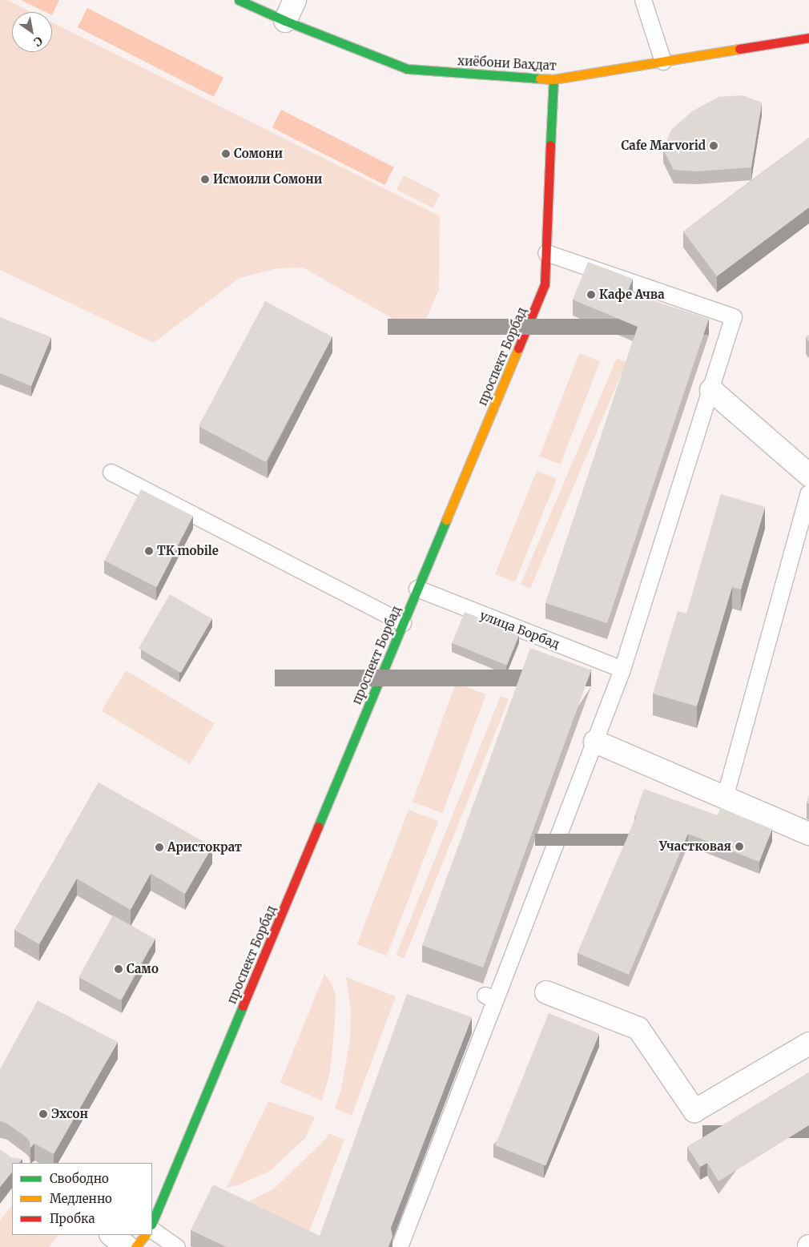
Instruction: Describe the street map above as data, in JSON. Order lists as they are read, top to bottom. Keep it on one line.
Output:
{"streets":{"street":["хиёбони Ваҳдат","проспект Борбад"],"lane":["улица Борбад"]},"crossings":[["хиёбони Ваҳдат","проспект Борбад"],["проспект Борбад","улица Борбад"]],"places":["Cafe Marvorid","Сомони","Исмоили Сомони","Кафе Ачва","TK mobile","Участковая","Аристократ","Само","Эхсон"],"legend":["Свободно","Медленно","Пробка"],"north":"bottom right"}
